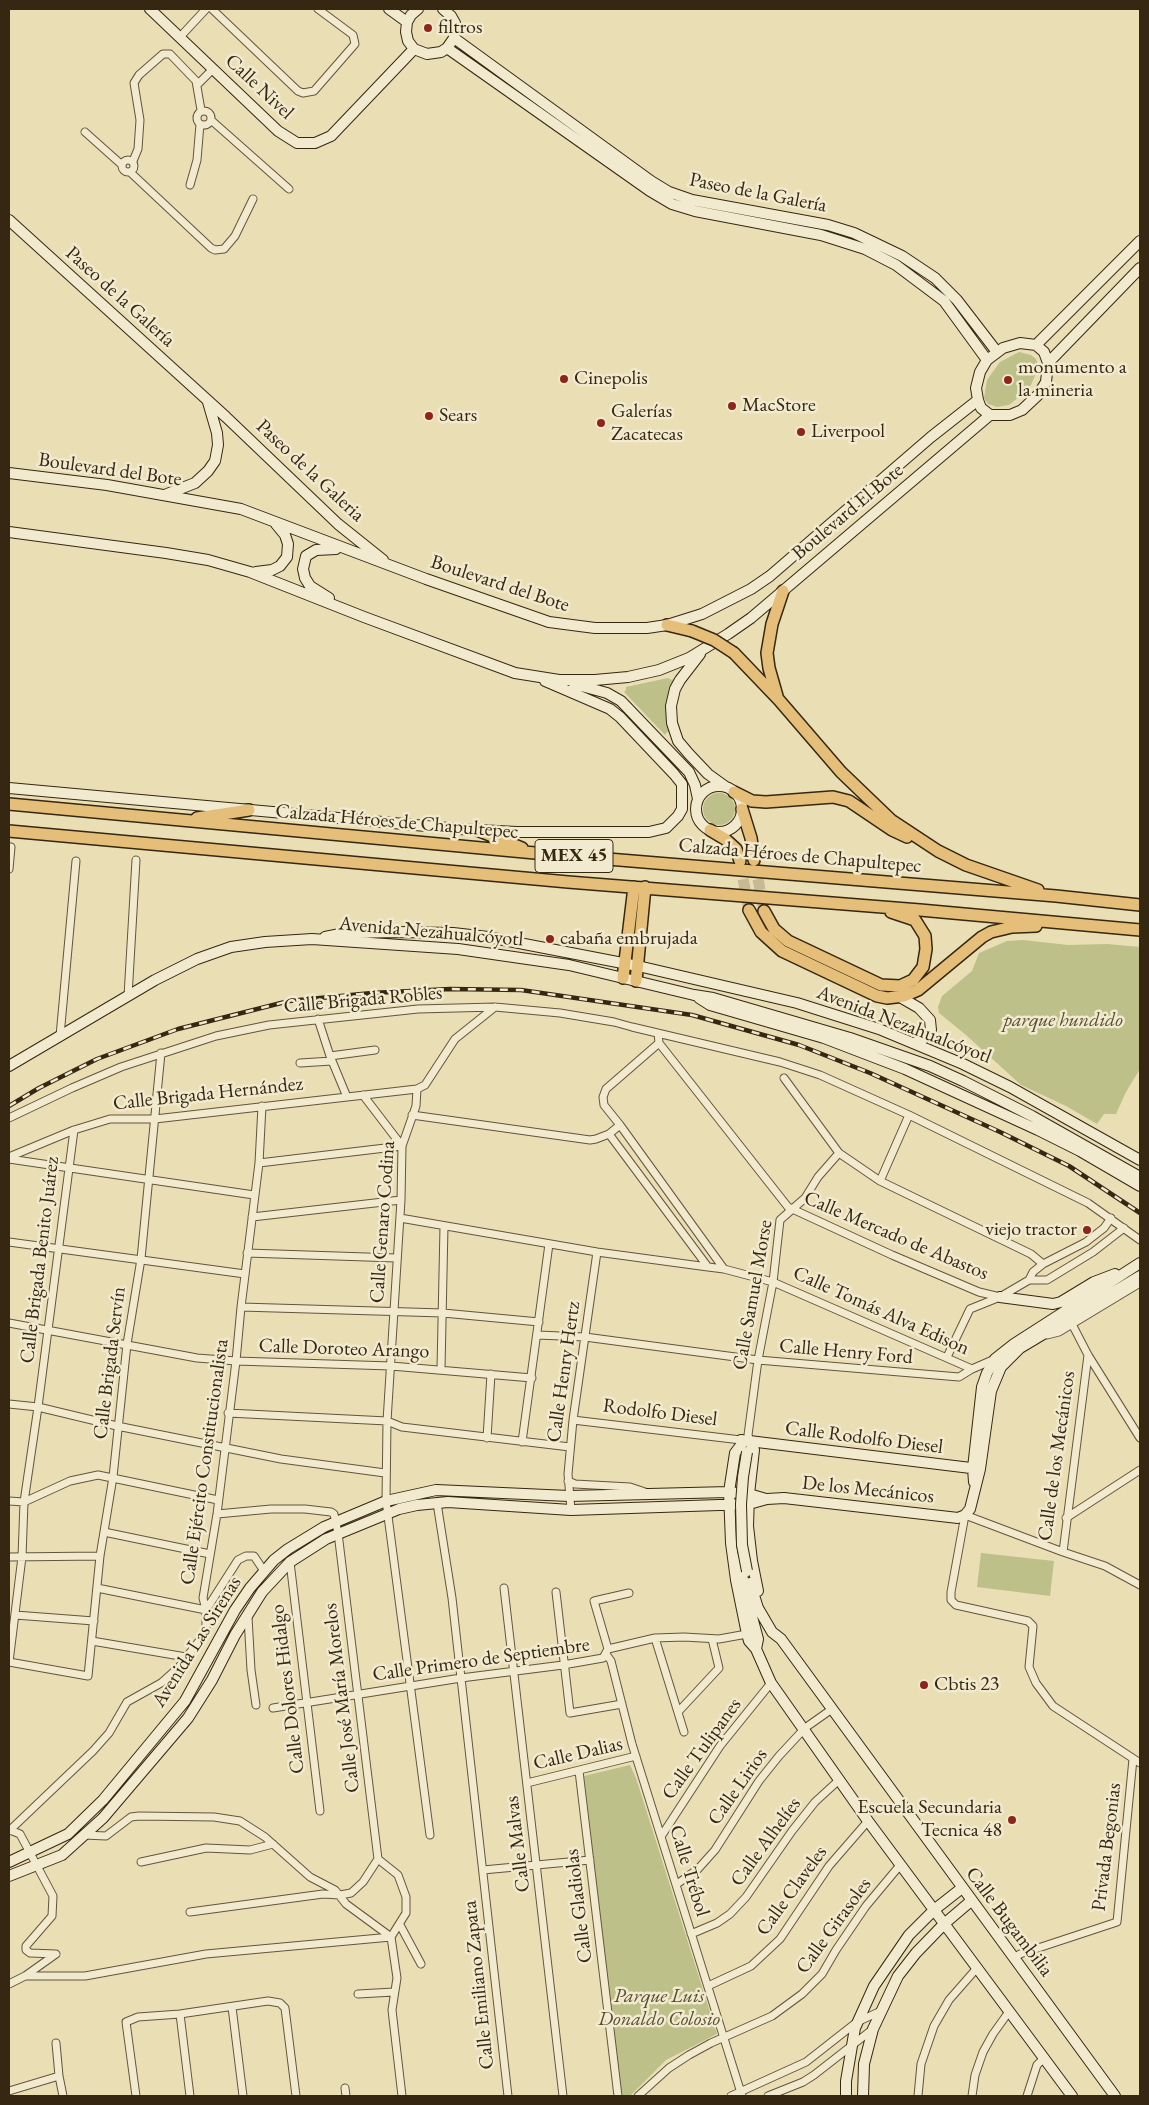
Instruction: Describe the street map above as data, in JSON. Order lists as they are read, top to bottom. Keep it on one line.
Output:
{"streets":{"main road":["Calle Nivel","Paseo de la Galería","Boulevard del Bote","Paseo de la Galeria","Boulevard El Bote","Calzada Héroes de Chapultepec","MEX 45","Avenida Nezahualcóyotl","Calle Samuel Morse","Calle Rodolfo Diesel","De los Mecánicos","Avenida Las Sirenas","Calle Bugambilia"],"street":["Calle Brigada Robles","Calle Brigada Hernández","Calle Genaro Codina","Calle Mercado de Abastos","Calle Brigada Benito Juárez","Calle Tomás Alva Edison","Calle Doroteo Arango","Calle Henry Ford","Calle Brigada Servín","Calle Henry Hertz","Rodolfo Diesel","Calle de los Mecánicos","Calle Ejército Constitucionalista","Calle Primero de Septiembre","Calle Dolores Hidalgo","Calle José María Morelos","Calle Tulipanes","Calle Dalias","Calle Lirios","Calle Alhelíes","Calle Malvas","Privada Begonias","Calle Trébol","Calle Claveles","Calle Gladiolas","Calle Girasoles","Calle Emiliano Zapata"]},"crossings":[["Paseo de la Galería","Boulevard del Bote"],["Paseo de la Galería","Paseo de la Galeria"],["Paseo de la Galería","Boulevard El Bote"],["Boulevard del Bote","Paseo de la Galeria"],["Boulevard del Bote","Boulevard El Bote"],["Calle Brigada Robles","Calle Brigada Servín"],["Calle Brigada Hernández","Calle Genaro Codina"],["Calle Brigada Hernández","Calle Brigada Benito Juárez"],["Calle Brigada Hernández","Calle Brigada Servín"],["Calle Brigada Hernández","Calle Ejército Constitucionalista"],["Calle Genaro Codina","Calle Tomás Alva Edison"],["Calle Genaro Codina","Calle Doroteo Arango"],["Calle Genaro Codina","Avenida Las Sirenas"],["Calle Genaro Codina","Calle Primero de Septiembre"],["Calle Mercado de Abastos","Calle Samuel Morse"],["Calle Brigada Benito Juárez","Calle Doroteo Arango"],["Calle Brigada Benito Juárez","Calle Brigada Servín"],["Calle Samuel Morse","Calle Tomás Alva Edison"],["Calle Samuel Morse","Calle Henry Ford"],["Calle Samuel Morse","Rodolfo Diesel"],["Calle Samuel Morse","Calle Rodolfo Diesel"],["Calle Samuel Morse","Calle Primero de Septiembre"],["Calle Samuel Morse","Calle Bugambilia"],["Calle Tomás Alva Edison","Calle Henry Ford"],["Calle Tomás Alva Edison","Calle Henry Hertz"],["Calle Doroteo Arango","Calle Brigada Servín"],["Calle Doroteo Arango","Calle Ejército Constitucionalista"],["Calle Henry Ford","Calle Henry Hertz"],["Calle Henry Hertz","Rodolfo Diesel"],["Calle Henry Hertz","Avenida Las Sirenas"],["Rodolfo Diesel","Calle Rodolfo Diesel"],["Calle de los Mecánicos","De los Mecánicos"],["De los Mecánicos","Avenida Las Sirenas"],["Avenida Las Sirenas","Calle Dolores Hidalgo"],["Avenida Las Sirenas","Calle José María Morelos"],["Avenida Las Sirenas","Calle Emiliano Zapata"],["Calle Primero de Septiembre","Calle Dolores Hidalgo"],["Calle Primero de Septiembre","Calle José María Morelos"],["Calle Primero de Septiembre","Calle Malvas"],["Calle Primero de Septiembre","Calle Trébol"],["Calle Primero de Septiembre","Calle Emiliano Zapata"],["Calle Tulipanes","Calle Trébol"],["Calle Dalias","Calle Malvas"],["Calle Dalias","Calle Trébol"],["Calle Dalias","Calle Gladiolas"],["Calle Lirios","Calle Trébol"],["Calle Lirios","Calle Bugambilia"],["Calle Alhelíes","Calle Trébol"],["Privada Begonias","Calle Bugambilia"],["Calle Trébol","Calle Claveles"],["Calle Trébol","Calle Girasoles"]],"parks":["parque hundido","Parque Luis Donaldo Colosio"],"places":["filtros","Cinepolis","monumento a la mineria","MacStore","Sears","Galerías Zacatecas","Liverpool","cabaña embrujada","viejo tractor","Cbtis 23","Escuela Secundaria Tecnica 48"]}
